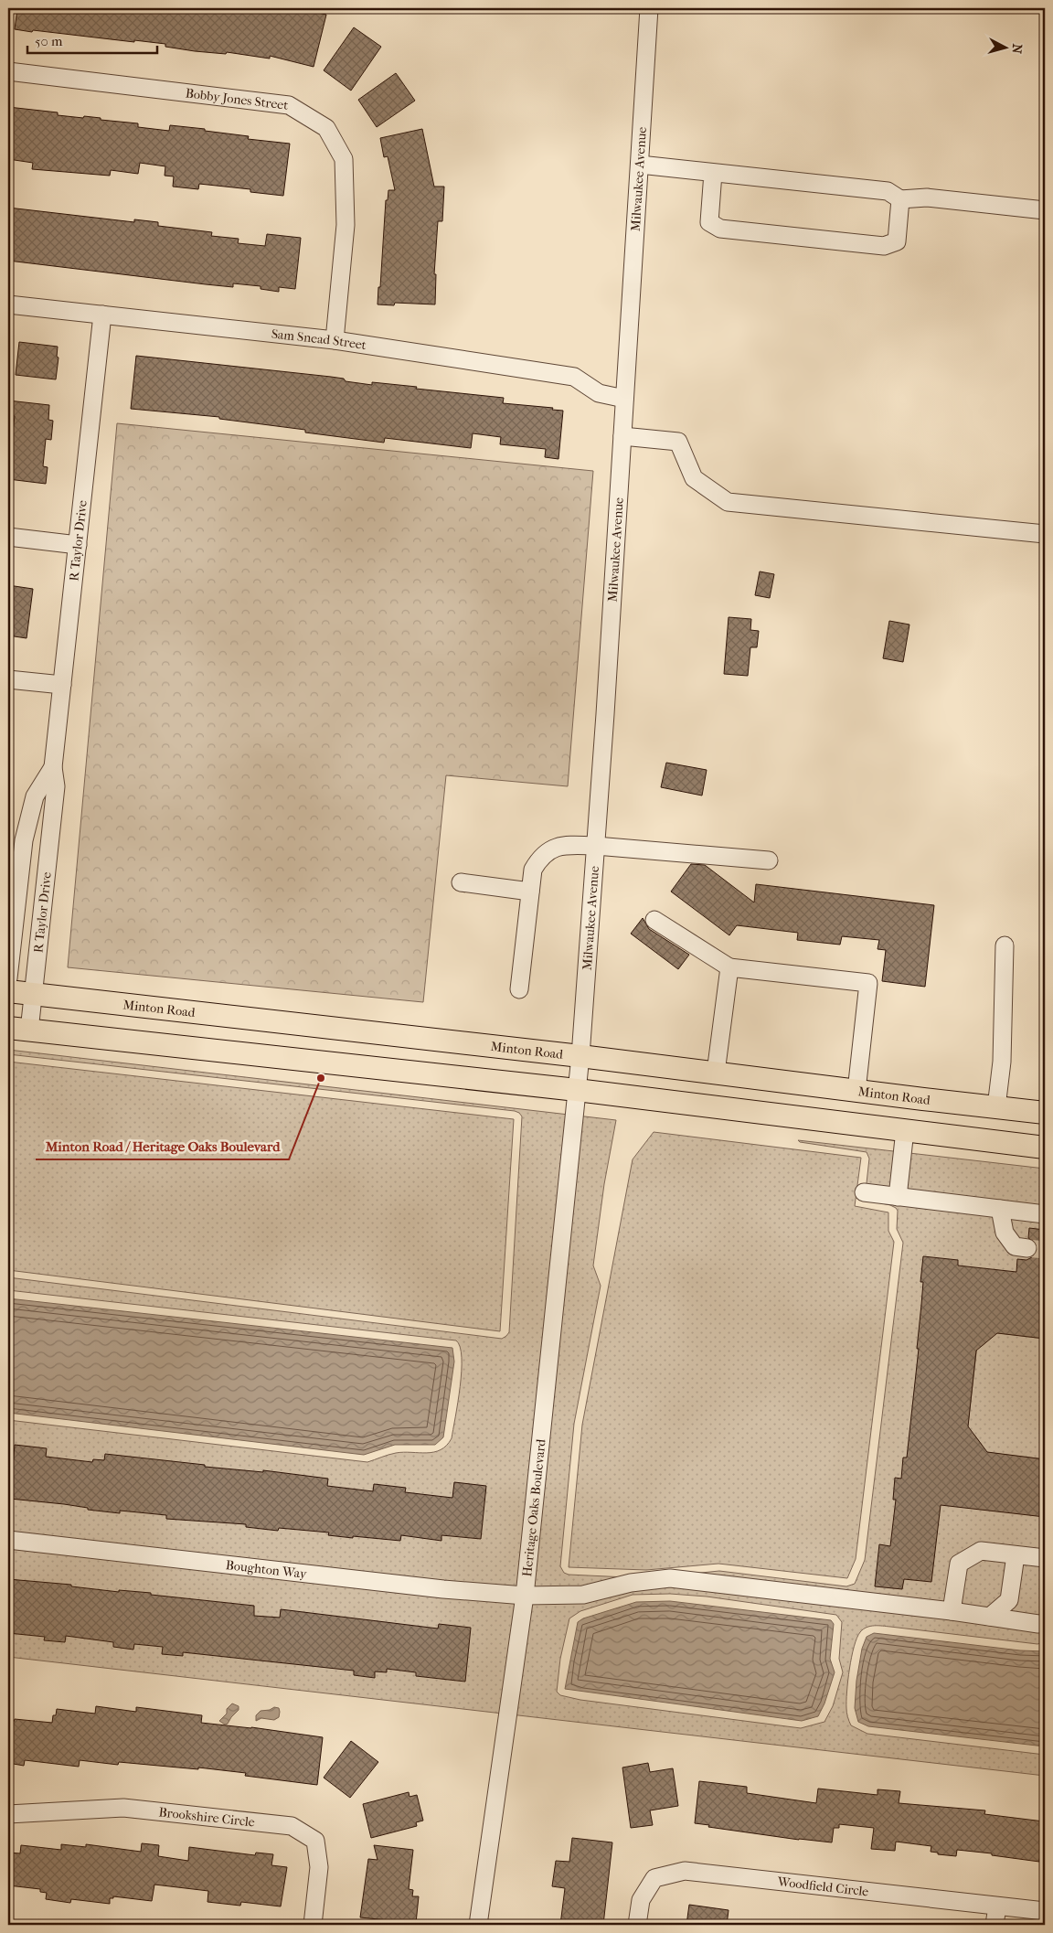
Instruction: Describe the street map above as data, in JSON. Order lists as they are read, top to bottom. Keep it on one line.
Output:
{"streets":{"main road":["Minton Road"],"street":["Bobby Jones Street","Milwaukee Avenue","Sam Snead Street","R Taylor Drive","Heritage Oaks Boulevard","Boughton Way","Brookshire Circle","Woodfield Circle"]},"crossings":[["Bobby Jones Street","Sam Snead Street"],["Milwaukee Avenue","Sam Snead Street"],["Milwaukee Avenue","Minton Road"],["Milwaukee Avenue","Heritage Oaks Boulevard"],["Sam Snead Street","R Taylor Drive"],["R Taylor Drive","Minton Road"],["Heritage Oaks Boulevard","Boughton Way"]],"places":["Minton Road / Heritage Oaks Boulevard"],"scale_bar":"50 m","north":"right"}
